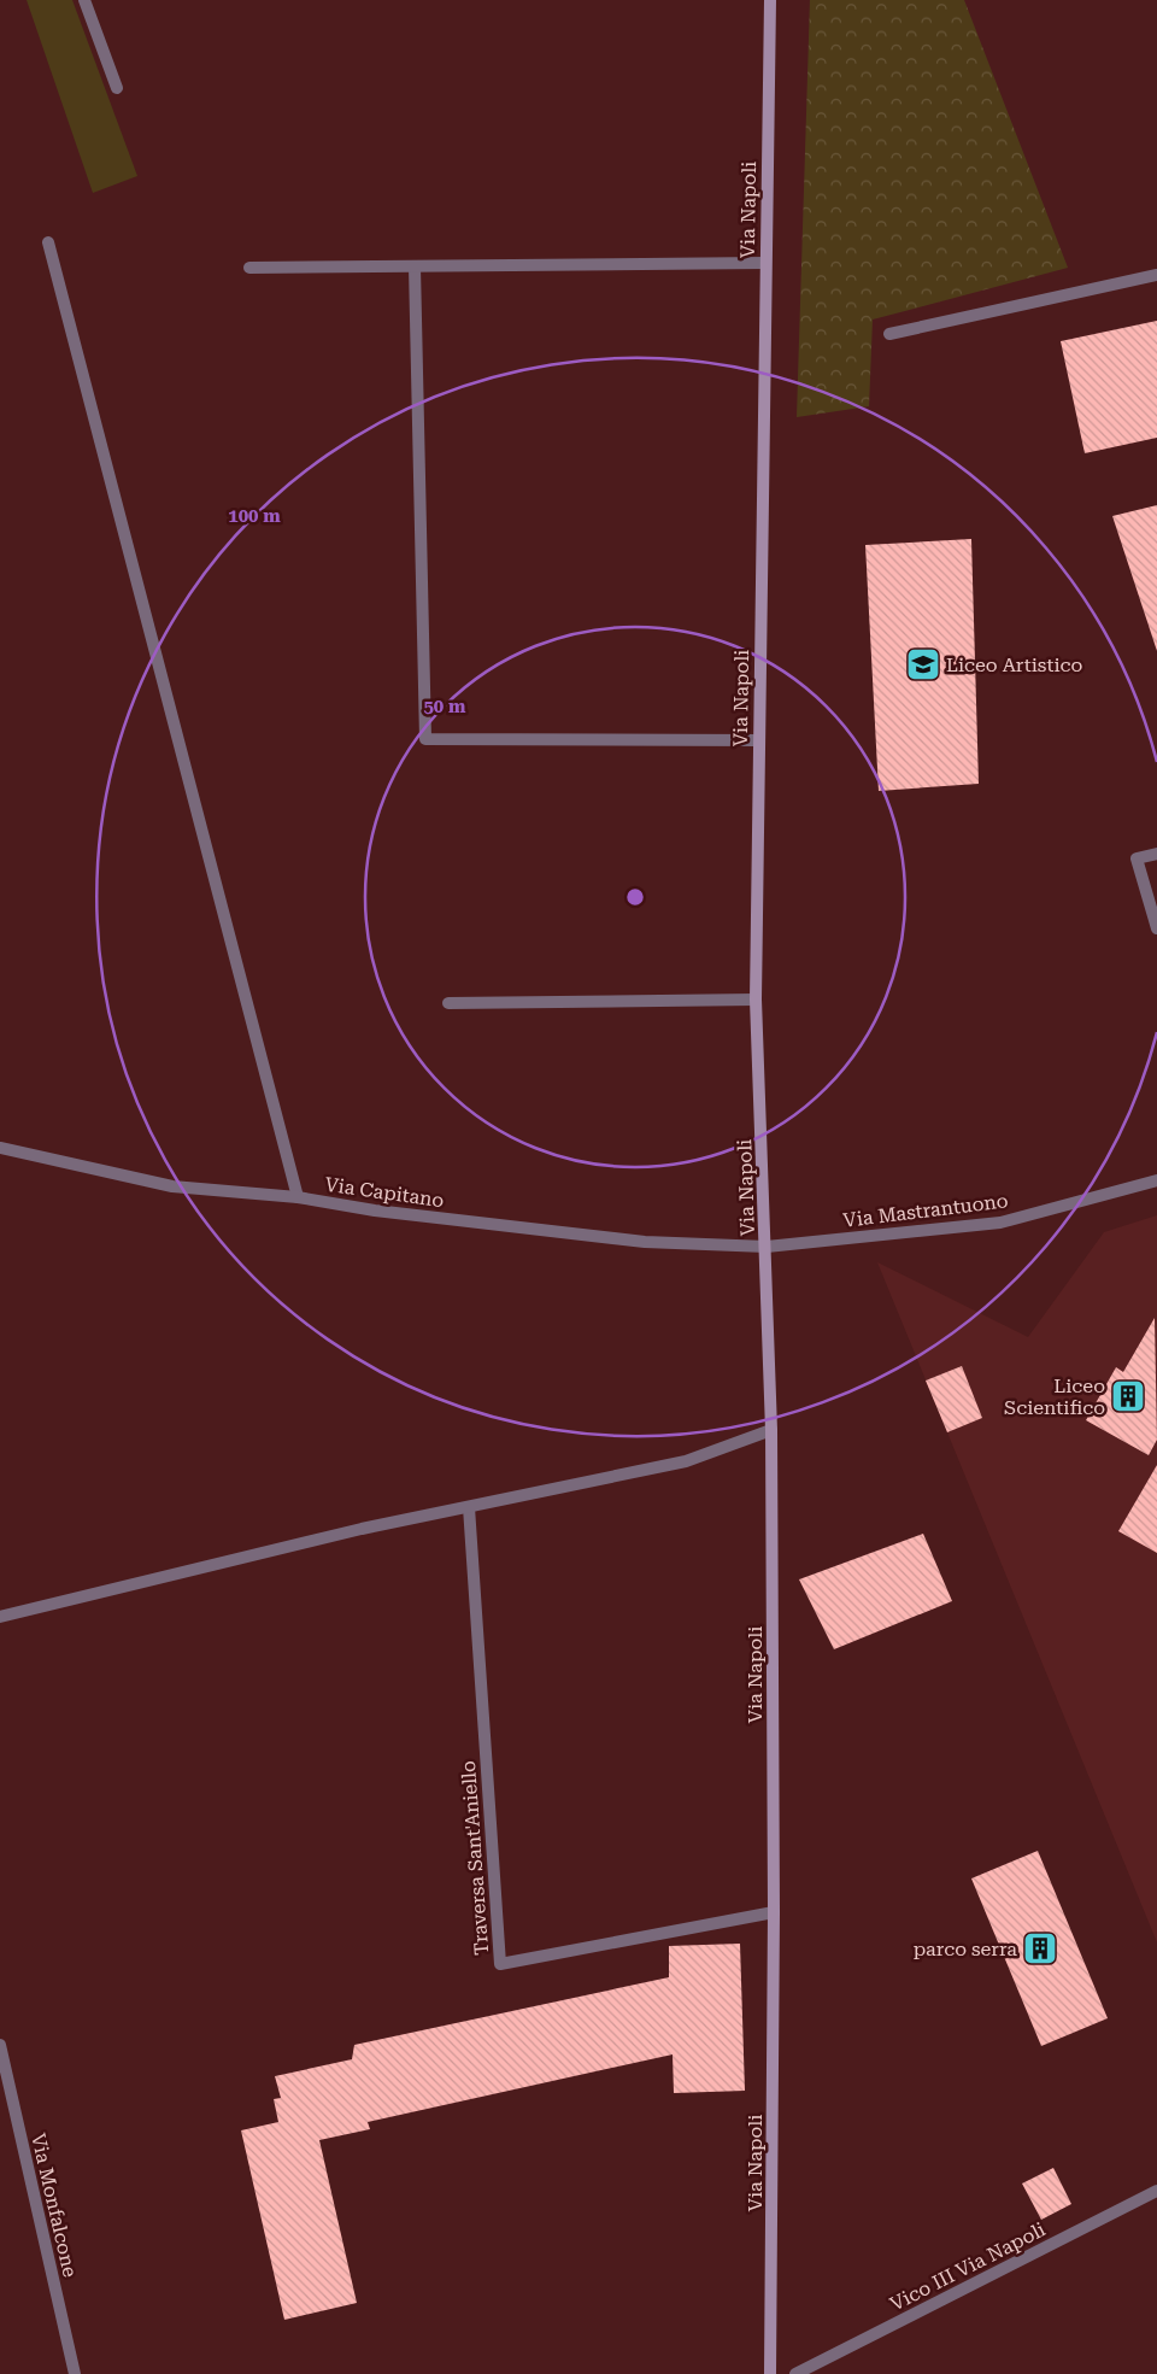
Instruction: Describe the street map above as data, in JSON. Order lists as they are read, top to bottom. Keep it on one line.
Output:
{"streets":{"street":["Via Napoli","Via Capitano","Via Mastrantuono","Traversa Sant'Aniello","Via Monfalcone","Vico III Via Napoli"]},"crossings":[["Via Napoli","Via Capitano"],["Via Napoli","Via Mastrantuono"],["Via Napoli","Traversa Sant'Aniello"],["Via Capitano","Via Mastrantuono"]],"places":{"school or university":["Liceo Artistico"],"building":["Liceo Scientifico","parco serra"]},"rings":["100 m","50 m"]}
